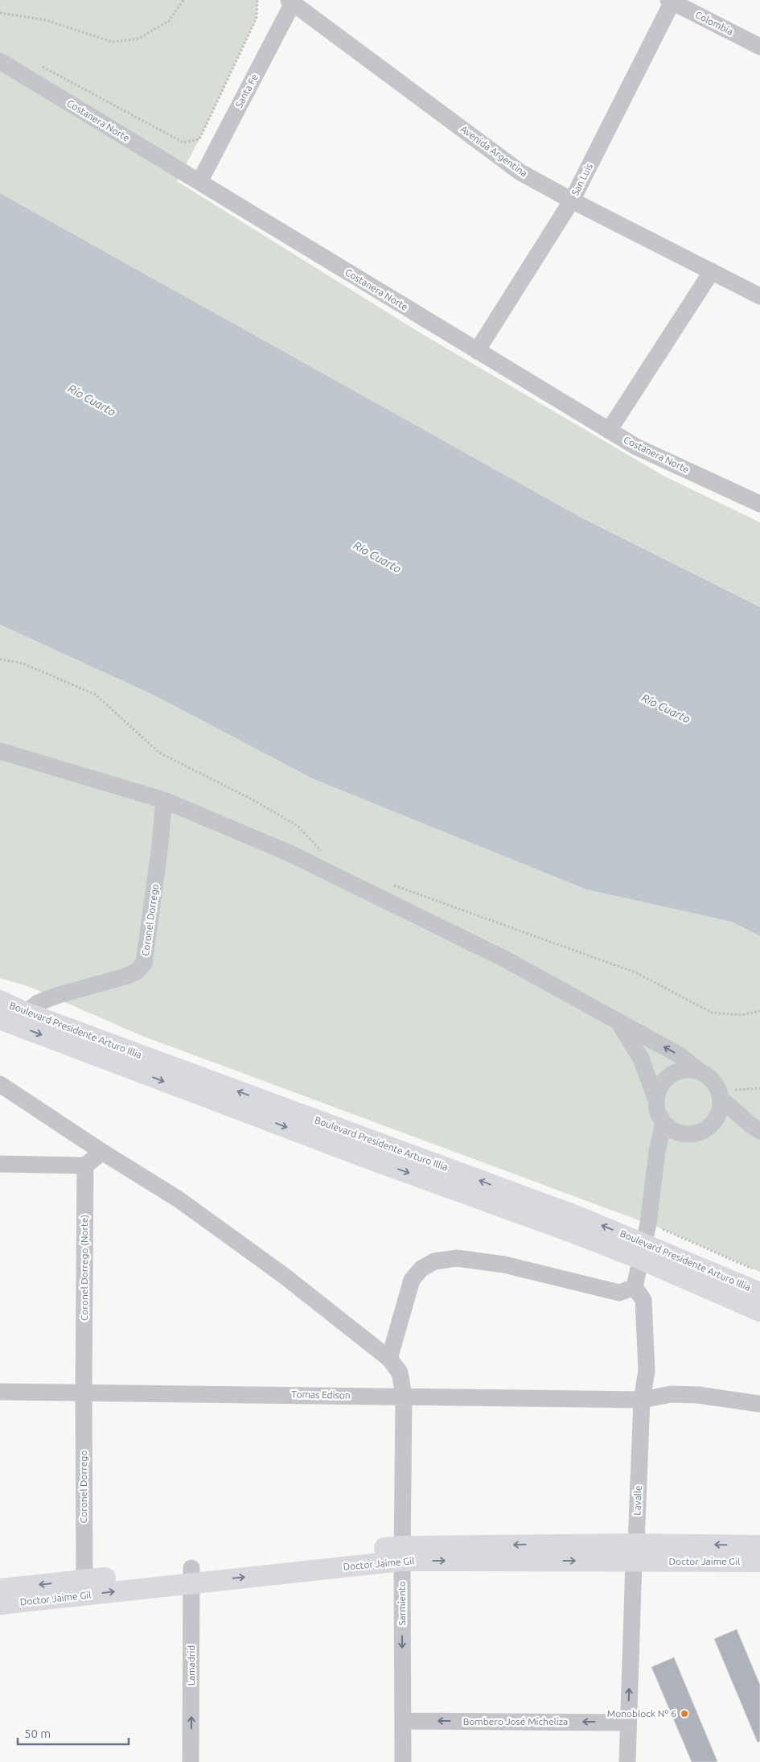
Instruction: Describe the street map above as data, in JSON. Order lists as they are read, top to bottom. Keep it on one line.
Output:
{"streets":{"main road":["Boulevard Presidente Arturo Illia","Doctor Jaime Gil"],"street":["Colombia","Santa Fe","Costanera Norte","Avenida Argentina","San Luis","Coronel Dorrego","Coronel Dorrego (Norte)","Tomas Edison","Lavalle","Sarmiento","Lamadrid","Bombero José Micheliza"]},"crossings":[["Colombia","San Luis"],["Santa Fe","Costanera Norte"],["Santa Fe","Avenida Argentina"],["Costanera Norte","San Luis"],["Avenida Argentina","San Luis"],["Coronel Dorrego","Boulevard Presidente Arturo Illia"],["Coronel Dorrego","Coronel Dorrego (Norte)"],["Coronel Dorrego","Tomas Edison"],["Coronel Dorrego","Doctor Jaime Gil"],["Coronel Dorrego (Norte)","Tomas Edison"],["Tomas Edison","Lavalle"],["Tomas Edison","Sarmiento"],["Lavalle","Doctor Jaime Gil"],["Lavalle","Bombero José Micheliza"],["Doctor Jaime Gil","Sarmiento"],["Doctor Jaime Gil","Lamadrid"],["Sarmiento","Bombero José Micheliza"]],"one_way":["Lavalle","Lamadrid","Bombero José Micheliza"],"water":["Río Cuarto"],"places":["Monoblock Nº 6"],"scale_bar":"50 m"}
